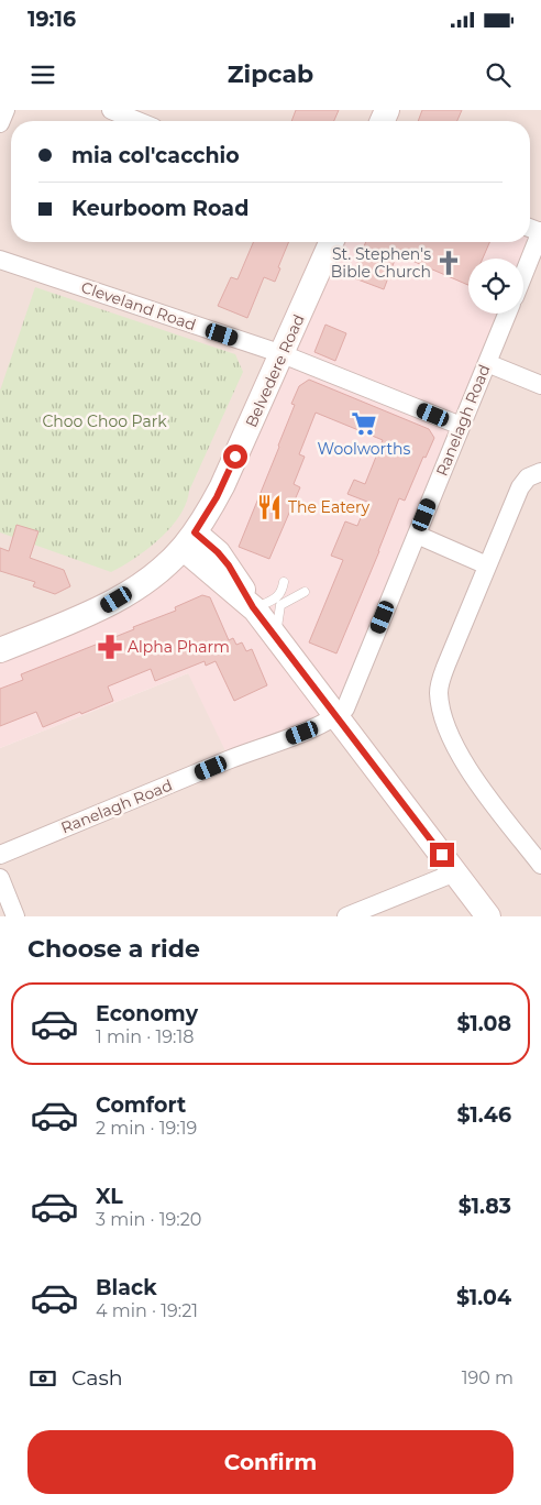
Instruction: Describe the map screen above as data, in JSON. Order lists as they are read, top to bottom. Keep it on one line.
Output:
{"streets":{"main road":["Belvedere Road"],"street":["Cleveland Road","Ranelagh Road"]},"crossings":[["Cleveland Road","Belvedere Road"],["Cleveland Road","Ranelagh Road"]],"parks":["Choo Choo Park"],"places":{"church":["St. Stephen's Bible Church"],"supermarket":["Woolworths"],"restaurant":["The Eatery"],"pharmacy":["Alpha Pharm"]},"page":{"status":"19:16","header":"Zipcab","banner":["mia col'cacchio","Keurboom Road"],"heading":"Choose a ride","list":[{"name":"Economy","note":"1 min · 19:18","value":"$1.08"},{"name":"Comfort","note":"2 min · 19:19","value":"$1.46"},{"name":"XL","note":"3 min · 19:20","value":"$1.83"},{"name":"Black","note":"4 min · 19:21","value":"$1.04"}],"pay":["Cash","190 m"],"buttons":"Confirm"}}
